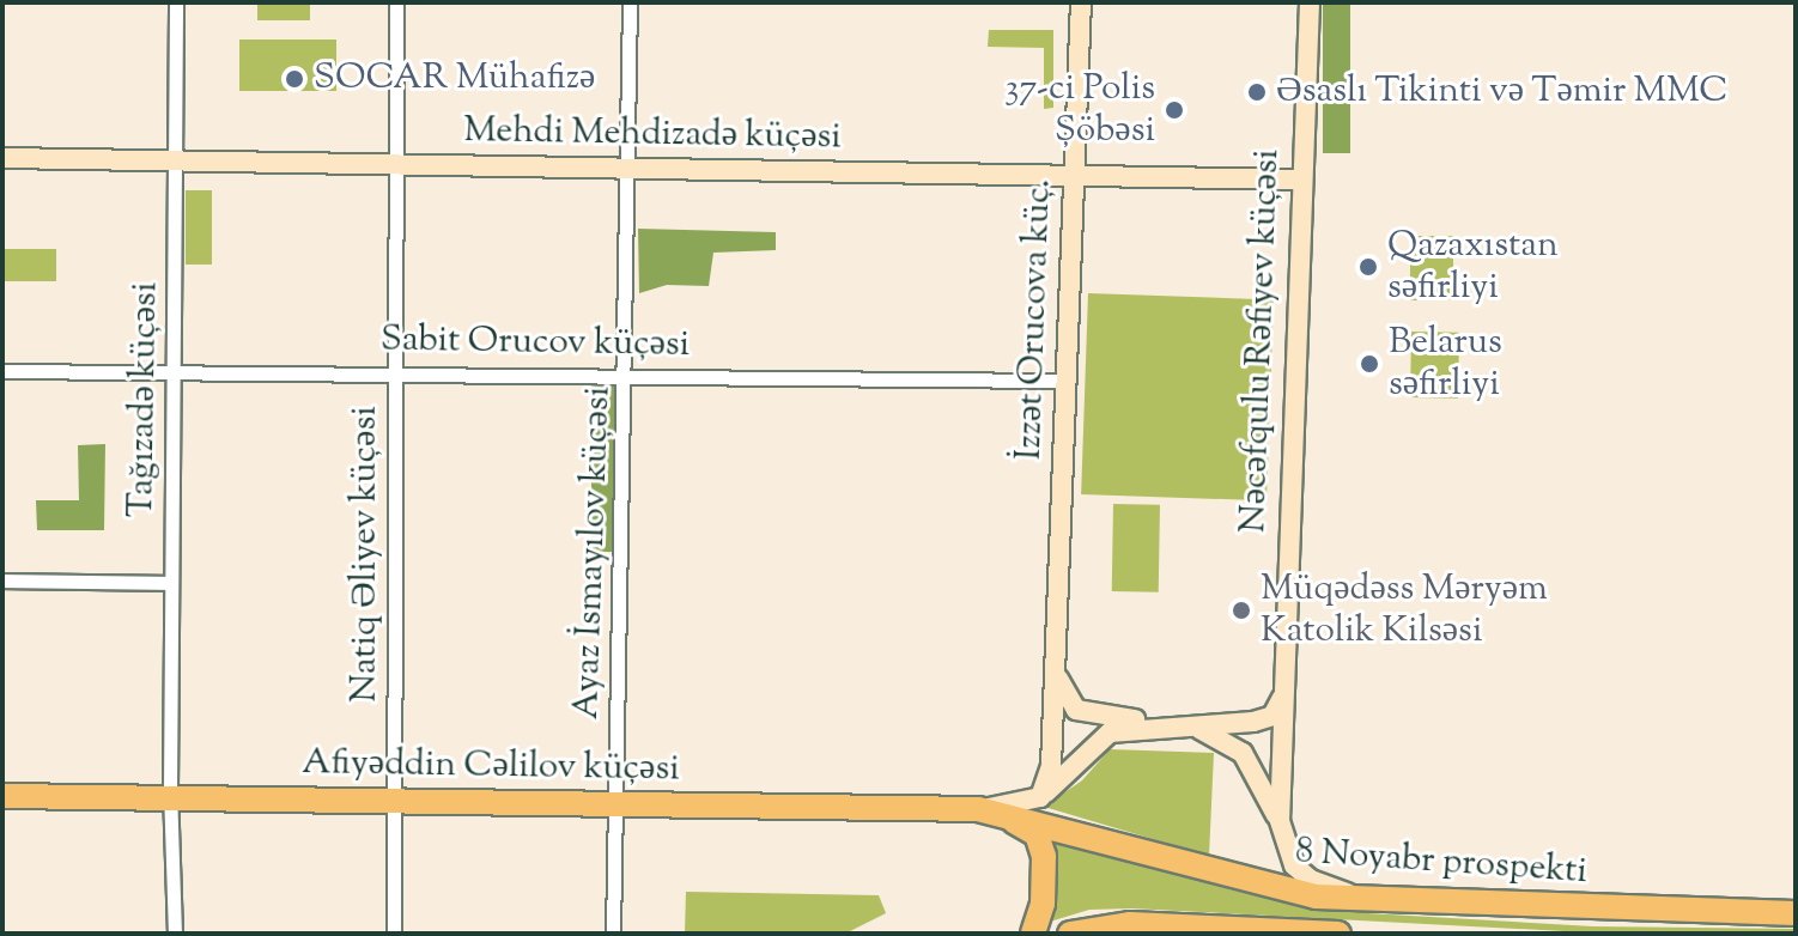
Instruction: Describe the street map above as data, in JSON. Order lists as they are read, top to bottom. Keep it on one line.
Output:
{"streets":{"highway":["Afiyəddin Cəlilov küçəsi","8 Noyabr prospekti"],"main road":["Mehdi Mehdizadə küçəsi","İzzət Orucova küç.","Nəcəfqulu Rəfiyev küçəsi"],"street":["Sabit Orucov küçəsi","Tağızadə küçəsi","Ayaz İsmayılov küçəsi","Natiq Əliyev küçəsi"]},"crossings":[["Mehdi Mehdizadə küçəsi","İzzət Orucova küç."],["Mehdi Mehdizadə küçəsi","Nəcəfqulu Rəfiyev küçəsi"],["Mehdi Mehdizadə küçəsi","Tağızadə küçəsi"],["Mehdi Mehdizadə küçəsi","Ayaz İsmayılov küçəsi"],["Mehdi Mehdizadə küçəsi","Natiq Əliyev küçəsi"],["İzzət Orucova küç.","Sabit Orucov küçəsi"],["Sabit Orucov küçəsi","Tağızadə küçəsi"],["Sabit Orucov küçəsi","Ayaz İsmayılov küçəsi"],["Sabit Orucov küçəsi","Natiq Əliyev küçəsi"],["Tağızadə küçəsi","Afiyəddin Cəlilov küçəsi"],["Ayaz İsmayılov küçəsi","Afiyəddin Cəlilov küçəsi"],["Natiq Əliyev küçəsi","Afiyəddin Cəlilov küçəsi"],["Afiyəddin Cəlilov küçəsi","8 Noyabr prospekti"]],"places":["SOCAR Mühafizə","Əsaslı Tikinti və Təmir MMC","37-ci Polis Şöbəsi","Qazaxıstan səfirliyi","Belarus səfirliyi","Müqədəss Məryəm Katolik Kilsəsi"]}
